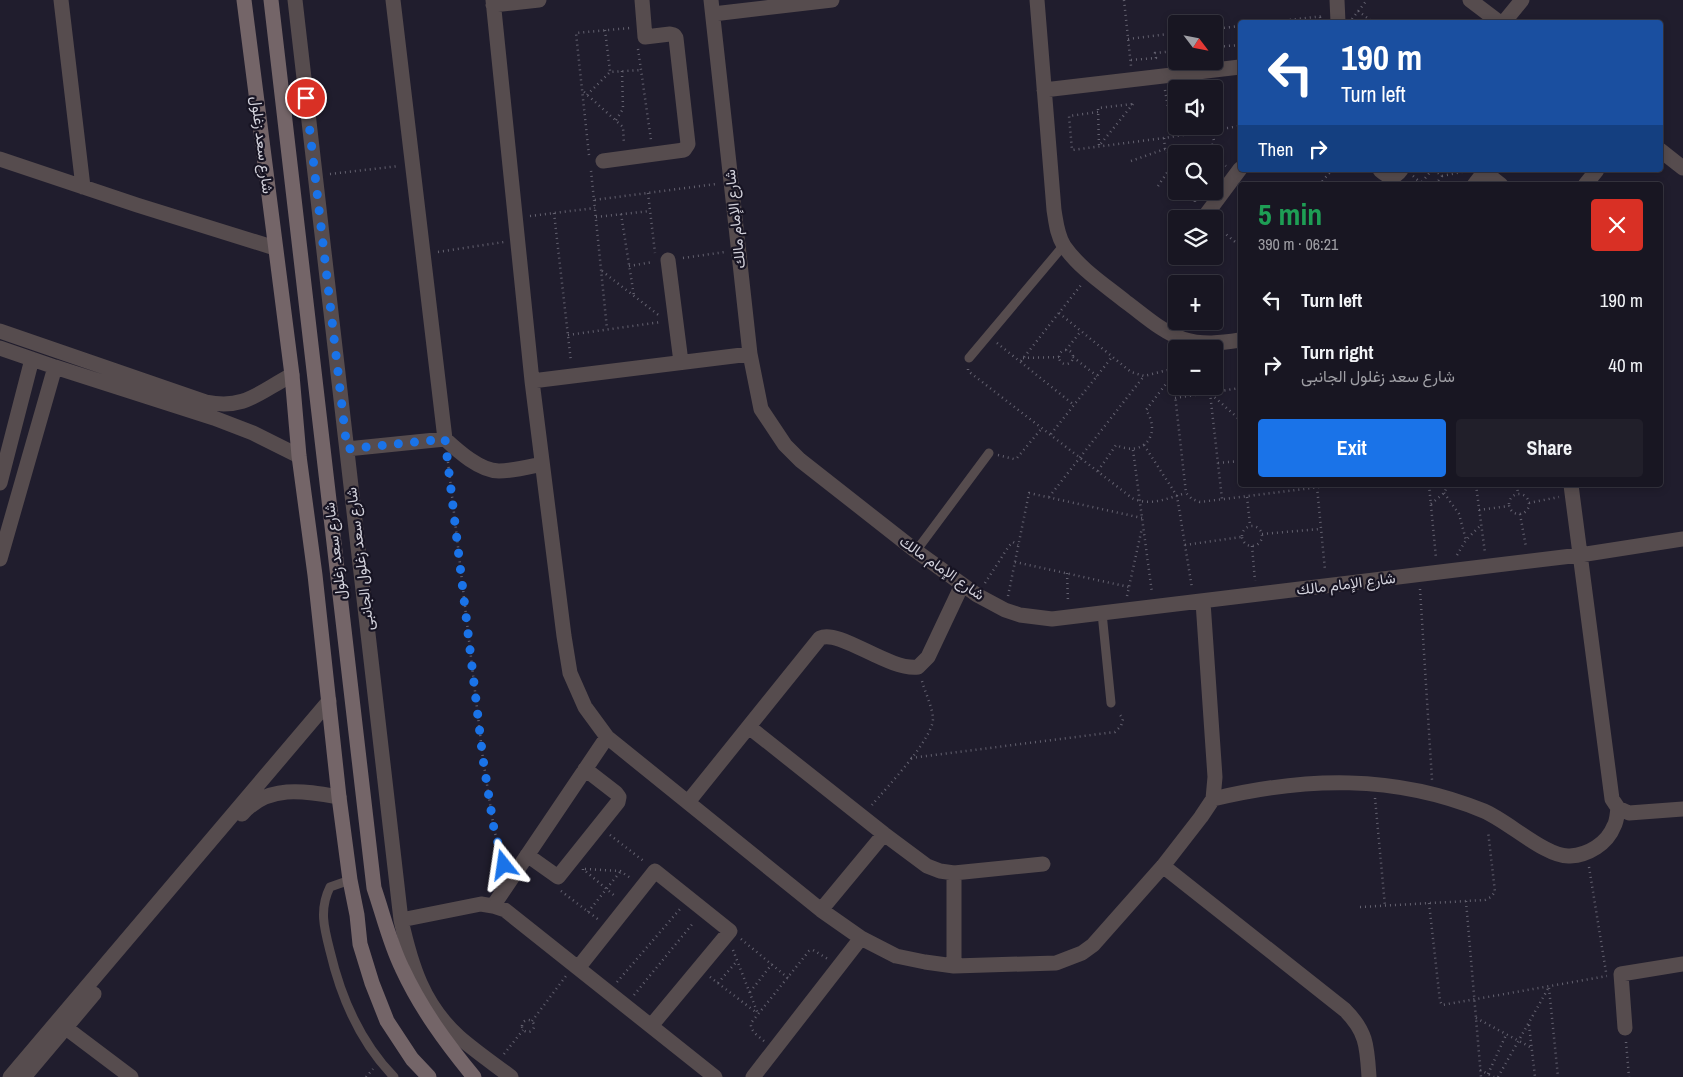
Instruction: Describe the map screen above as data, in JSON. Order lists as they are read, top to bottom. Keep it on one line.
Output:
{"streets":{"main road":["شارع سعد زغلول"],"street":["شارع الإمام مالك","شارع سعد زغلول الجانبى"]},"north":"bottom right","page":{"map_buttons":["+","−"],"turn":["190 m","Turn left"],"then":"Then","heading":["5 min","390 m · 06:21"],"list":[{"name":"Turn left","value":"190 m"},{"name":"Turn right","note":"شارع سعد زغلول الجانبى","value":"40 m"}],"buttons":["Exit","Share"]}}
